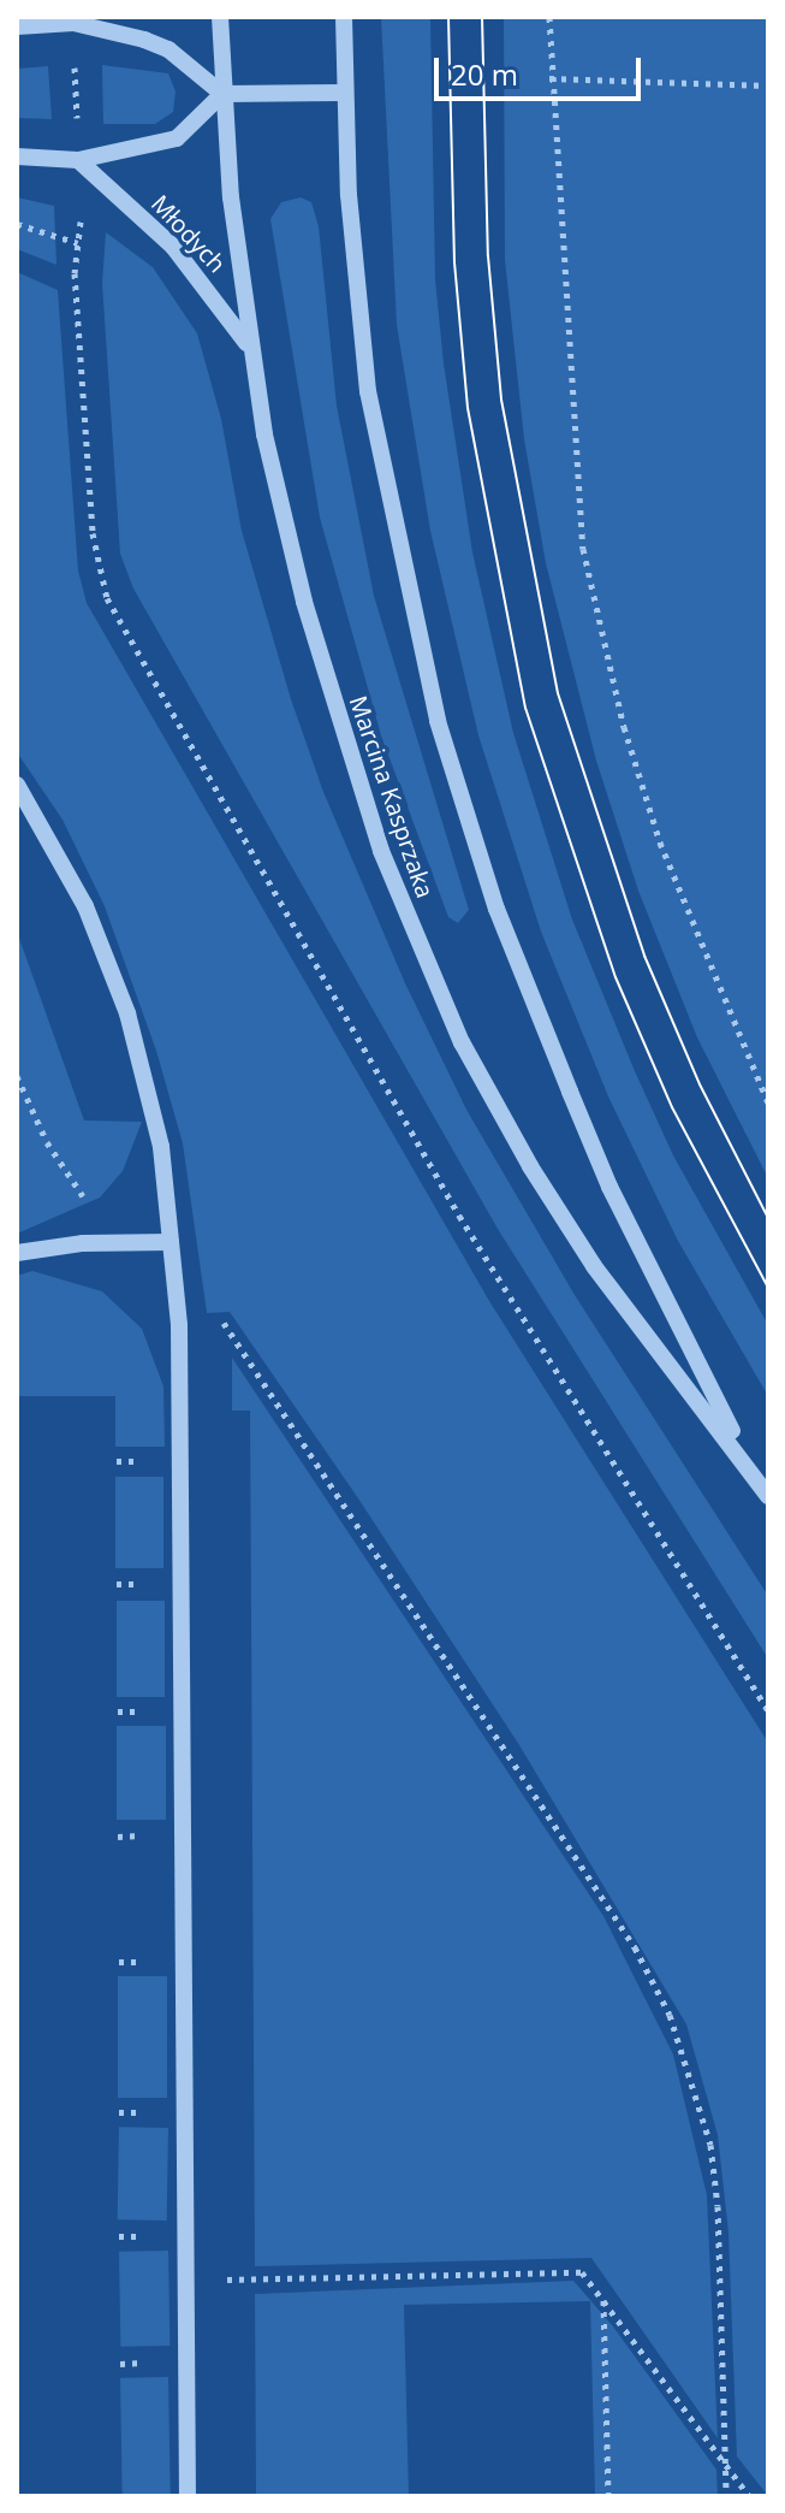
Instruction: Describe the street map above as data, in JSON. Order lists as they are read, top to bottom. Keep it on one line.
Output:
{"streets":{"street":["Młodych","Marcina Kasprzaka"]},"crossings":[["Młodych","Marcina Kasprzaka"]],"scale_bar":"20 m"}
